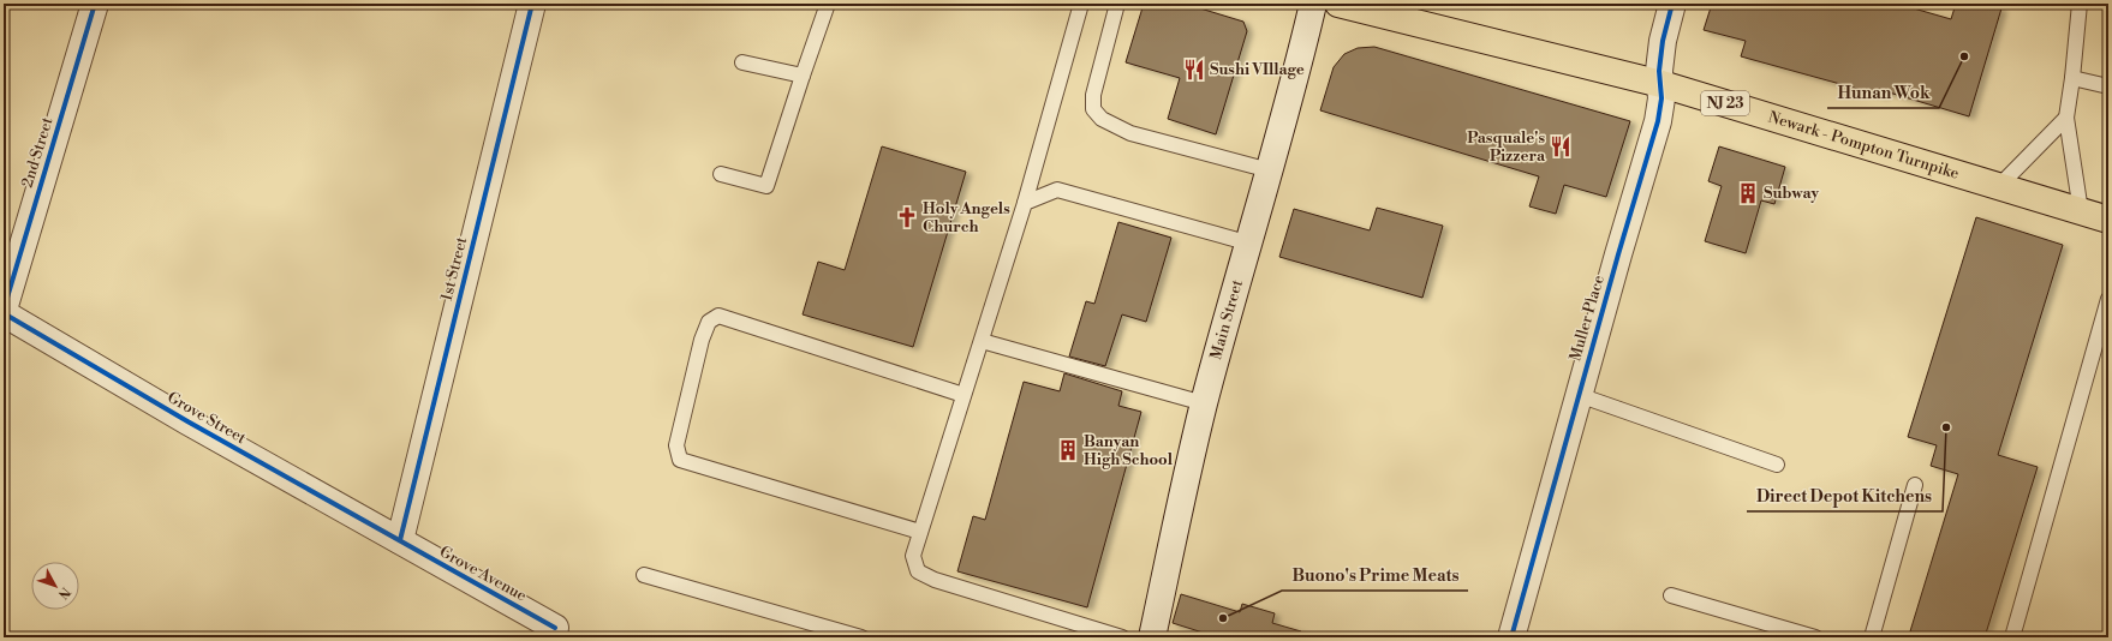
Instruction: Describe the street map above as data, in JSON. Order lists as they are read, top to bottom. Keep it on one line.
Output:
{"streets":{"main road":["NJ 23","Newark - Pompton Turnpike"],"street":["2nd Street","1st Street","Muller Place","Main Street","Grove Street","Grove Avenue"]},"crossings":[["Newark - Pompton Turnpike","Muller Place"],["1st Street","Grove Street"],["1st Street","Grove Avenue"],["Grove Street","Grove Avenue"]],"places":{"other":["Hunan Wok","Direct Depot Kitchens","Buono's Prime Meats"],"restaurant":["Sushi VIllage","Pasquale's Pizzera"],"building":["Subway","Banyan High School"],"church":["Holy Angels Church"]},"north":"bottom right"}
